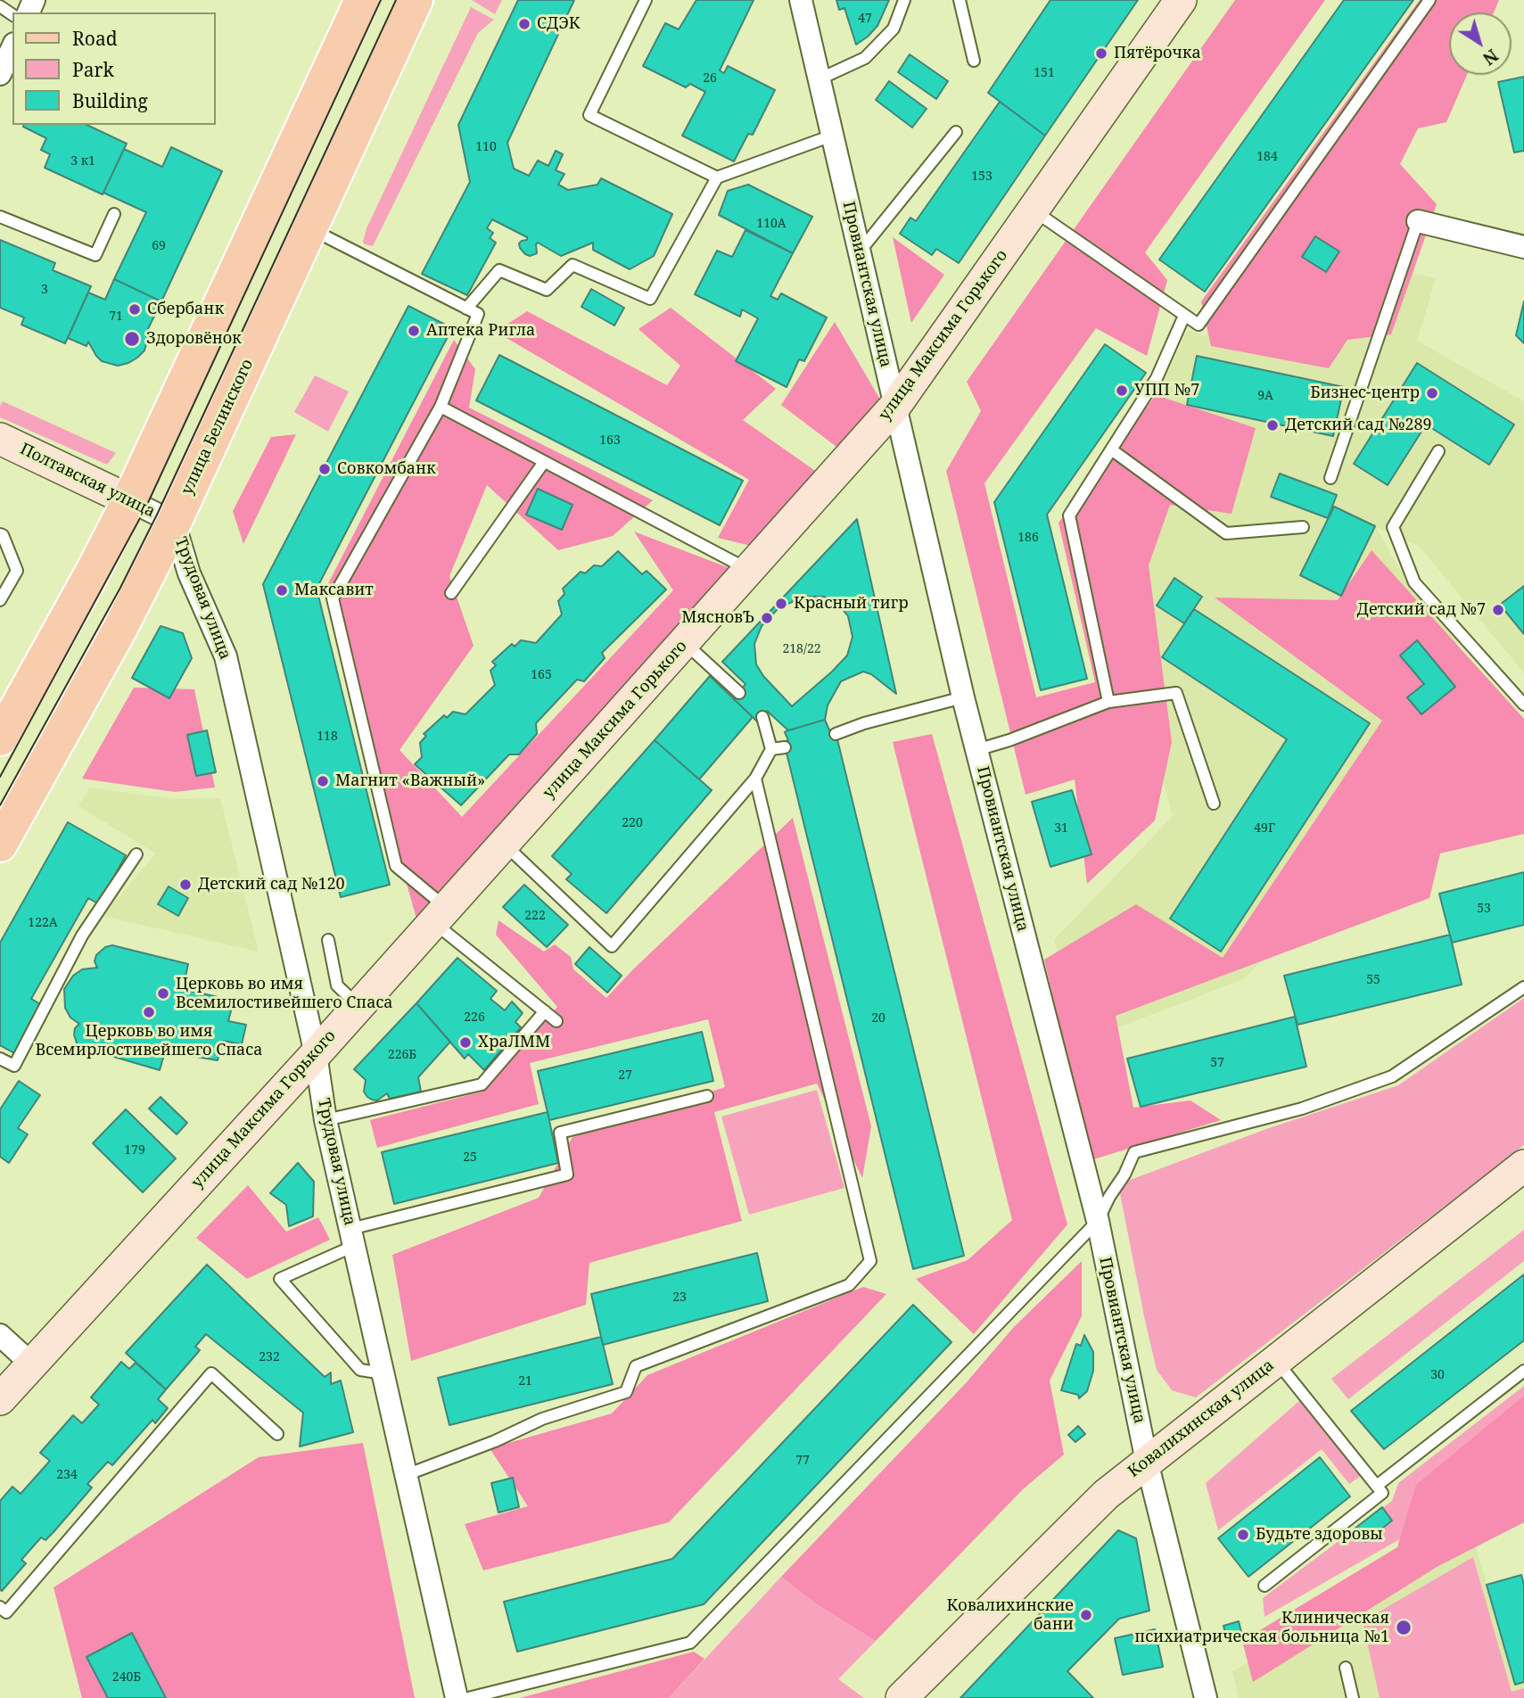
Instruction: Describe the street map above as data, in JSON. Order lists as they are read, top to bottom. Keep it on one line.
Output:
{"streets":{"main road":["улица Белинского"],"street":["Провиантская улица","улица Максима Горького","Полтавская улица","Трудовая улица","Ковалихинская улица"]},"crossings":[["Провиантская улица","улица Максима Горького"],["Провиантская улица","Ковалихинская улица"],["улица Максима Горького","Трудовая улица"],["улица Белинского","Полтавская улица"],["улица Белинского","Трудовая улица"],["Полтавская улица","Трудовая улица"]],"places":["СДЭК","Пятёрочка","Сбербанк","Аптека Ригла","Здоровёнок","УПП №7","Бизнес-центр","Детский сад №289","Совкомбанк","Максавит","Красный тигр","Детский сад №7","МясновЪ","Магнит «Важный»","Детский сад №120","Церковь во имя Всемилостивейшего Спаса","Церковь во имя Всемирлостивейшего Спаса","ХраЛММ","Будьте здоровы","Ковалихинские бани","Клиническая психиатрическая больница №1"],"house_numbers":["47","151","26","110","184","3 к1","153","110А","69","3","71","9А","163","186","218/22","165","118","220","31","49Г","53","222","122А","55","226","20","226Б","57","27","179","25","23","232","30","21","77","234","240Б"],"legend":["Road","Park","Building"],"north":"bottom right"}
